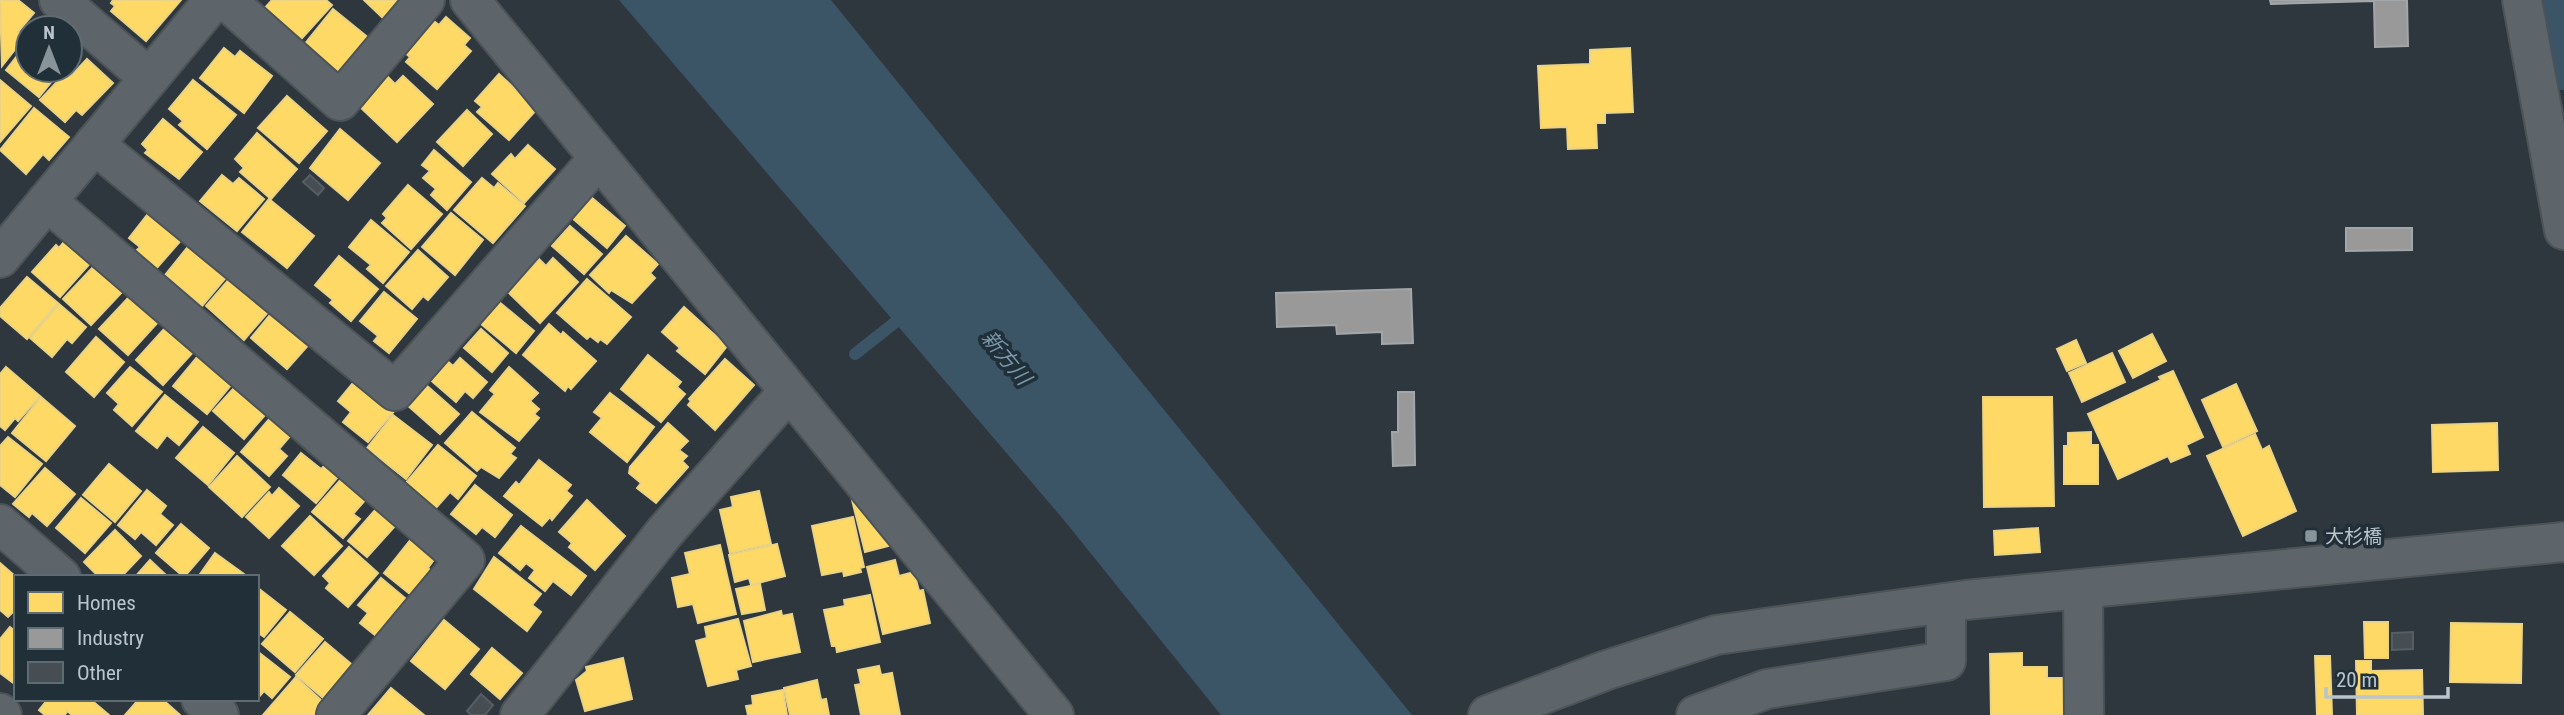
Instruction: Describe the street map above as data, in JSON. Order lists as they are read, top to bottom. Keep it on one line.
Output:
{"water":["新方川"],"places":{"transit":["大杉橋"]},"legend":["Homes","Industry","Other"],"scale_bar":"20 m","north":"top"}
